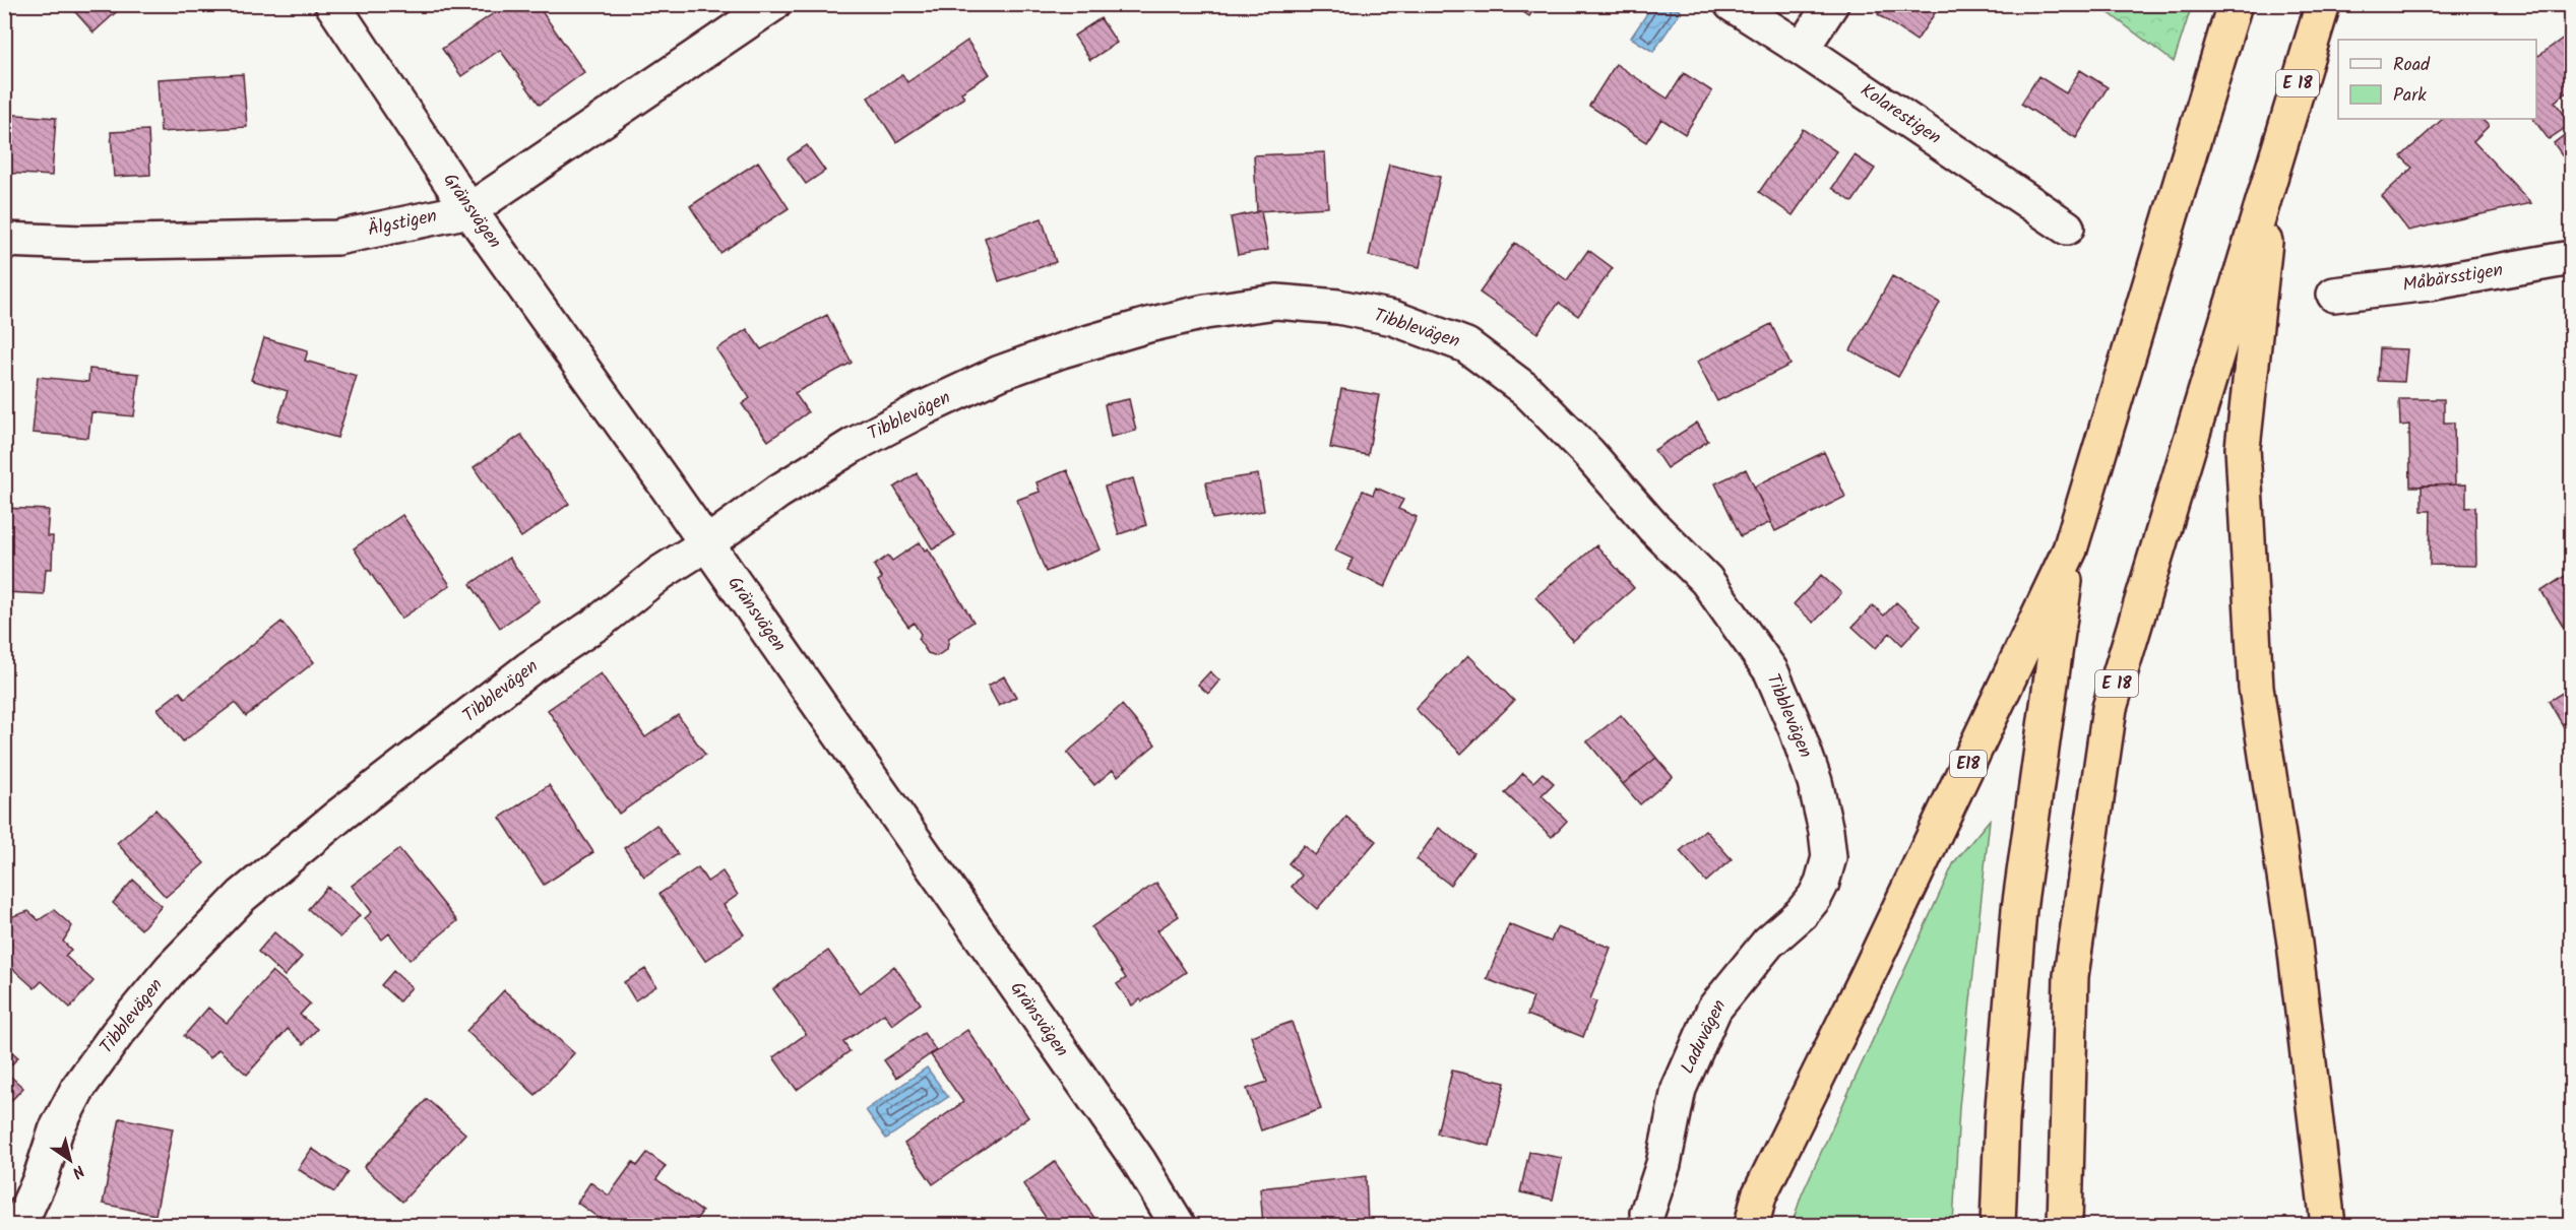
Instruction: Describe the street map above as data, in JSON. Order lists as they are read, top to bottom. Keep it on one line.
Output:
{"streets":{"highway":["E 18","E18"],"street":["Kolarestigen","Gränsvägen","Älgstigen","Måbärsstigen","Tibblevägen","Laduvägen"]},"crossings":[["Gränsvägen","Älgstigen"],["Gränsvägen","Tibblevägen"],["Tibblevägen","Laduvägen"]],"legend":["Road","Park"],"north":"bottom right"}
